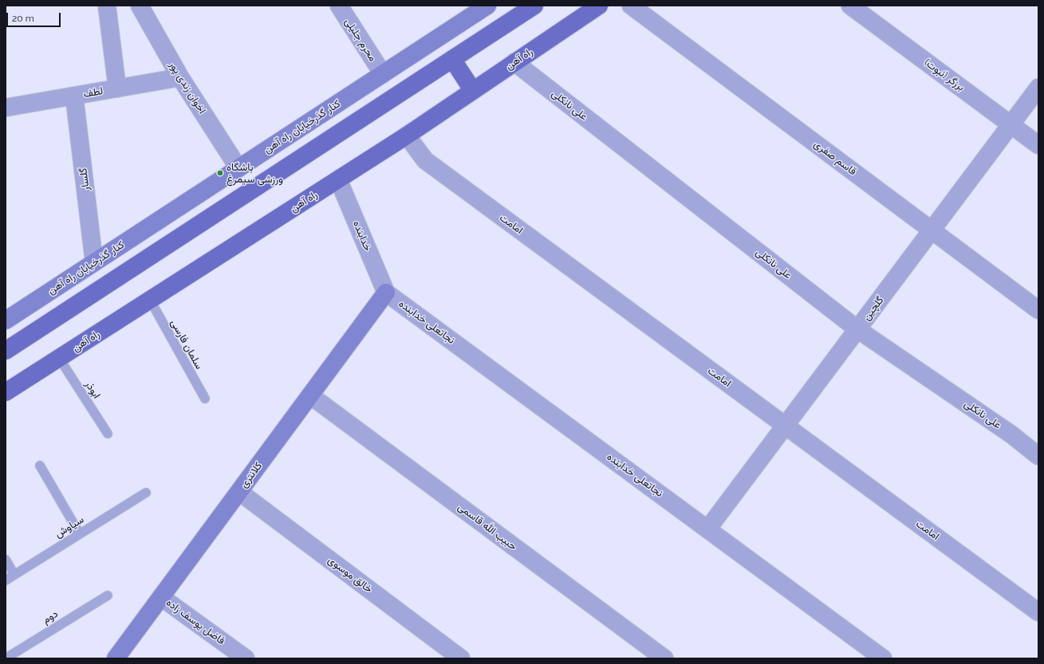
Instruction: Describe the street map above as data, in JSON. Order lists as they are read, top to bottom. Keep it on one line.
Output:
{"streets":{"main road":["راه آهن","کنار گذرخیابان راه آهن","کلانتری"],"street":["محرم جلیلی","برزگر (نبوت)","اخوان زندی پور","لطف","علی نانکلی","قاسم صفری","گلسار","امامت","خدابنده","گلچین","نجاتعلی خدابنده","حبیب الله قاسمی","خالق موسوی","فاضل یوسف زاده"],"lane":["سلمان فارسی","ابوذر","سیاوش","دوم"]},"crossings":[["محرم جلیلی","کنار گذرخیابان راه آهن"],["راه آهن","علی نانکلی"],["راه آهن","امامت"],["راه آهن","خدابنده"],["راه آهن","سلمان فارسی"],["راه آهن","ابوذر"],["برزگر (نبوت)","گلچین"],["اخوان زندی پور","لطف"],["اخوان زندی پور","کنار گذرخیابان راه آهن"],["لطف","گلسار"],["علی نانکلی","گلچین"],["کنار گذرخیابان راه آهن","گلسار"],["قاسم صفری","گلچین"],["امامت","گلچین"],["خدابنده","نجاتعلی خدابنده"],["خدابنده","کلانتری"],["گلچین","نجاتعلی خدابنده"],["نجاتعلی خدابنده","کلانتری"],["کلانتری","حبیب الله قاسمی"],["کلانتری","خالق موسوی"],["کلانتری","فاضل یوسف زاده"]],"places":["باشگاه ورزشی سیمرغ"],"scale_bar":"20 m"}
